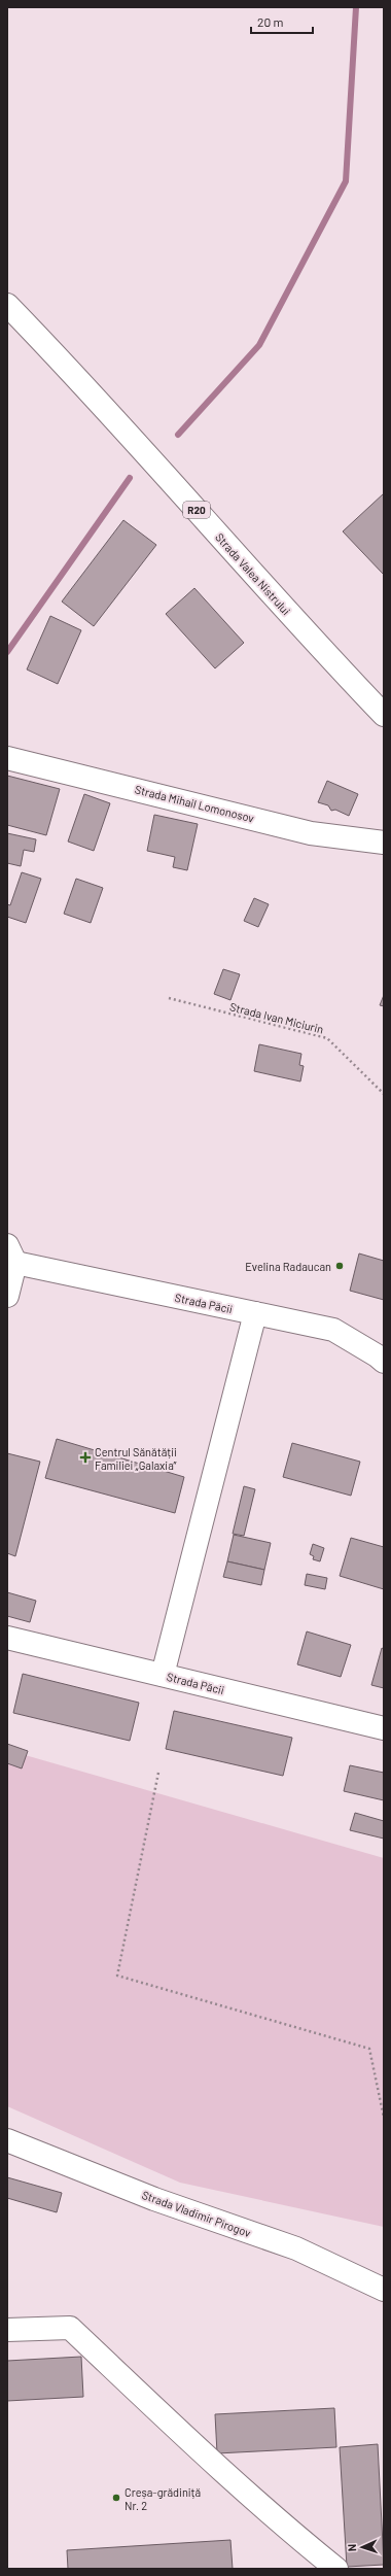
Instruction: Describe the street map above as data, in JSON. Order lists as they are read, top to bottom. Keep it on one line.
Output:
{"streets":{"street":["R20","Strada Valea Nistrului","Strada Mihail Lomonosov","Strada Păcii","Strada Vladimir Pirogov"],"path":["Strada Ivan Miciurin"]},"places":{"other":["Evelina Radaucan","Creșa-grădiniță Nr. 2"],"health":["Centrul Sănătății Familiei „Galaxia”"]},"scale_bar":"20 m","north":"left"}
